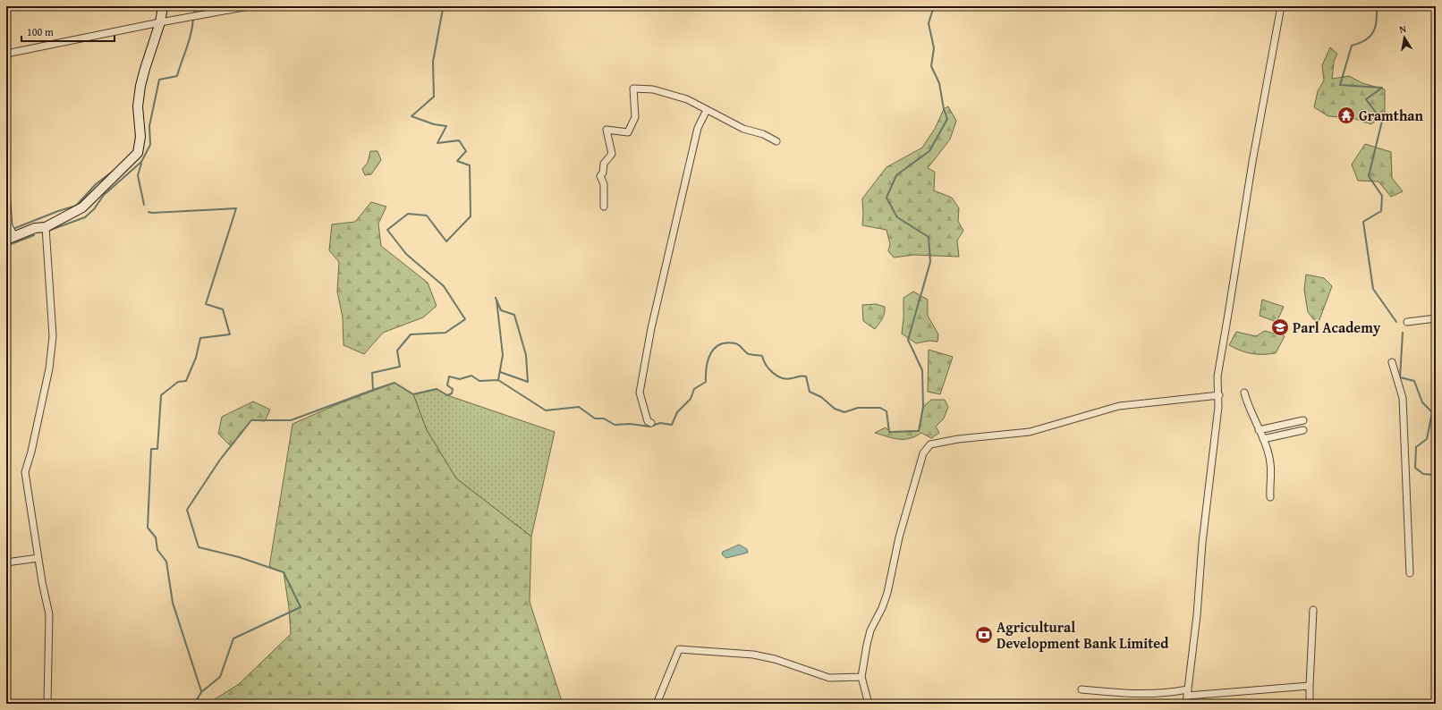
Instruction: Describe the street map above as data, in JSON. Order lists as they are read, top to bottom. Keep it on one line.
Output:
{"places":{"temple":["Gramthan"],"school or university":["Parl Academy"],"bank":["Agricultural Development Bank Limited"]},"scale_bar":"100 m","north":"top"}
